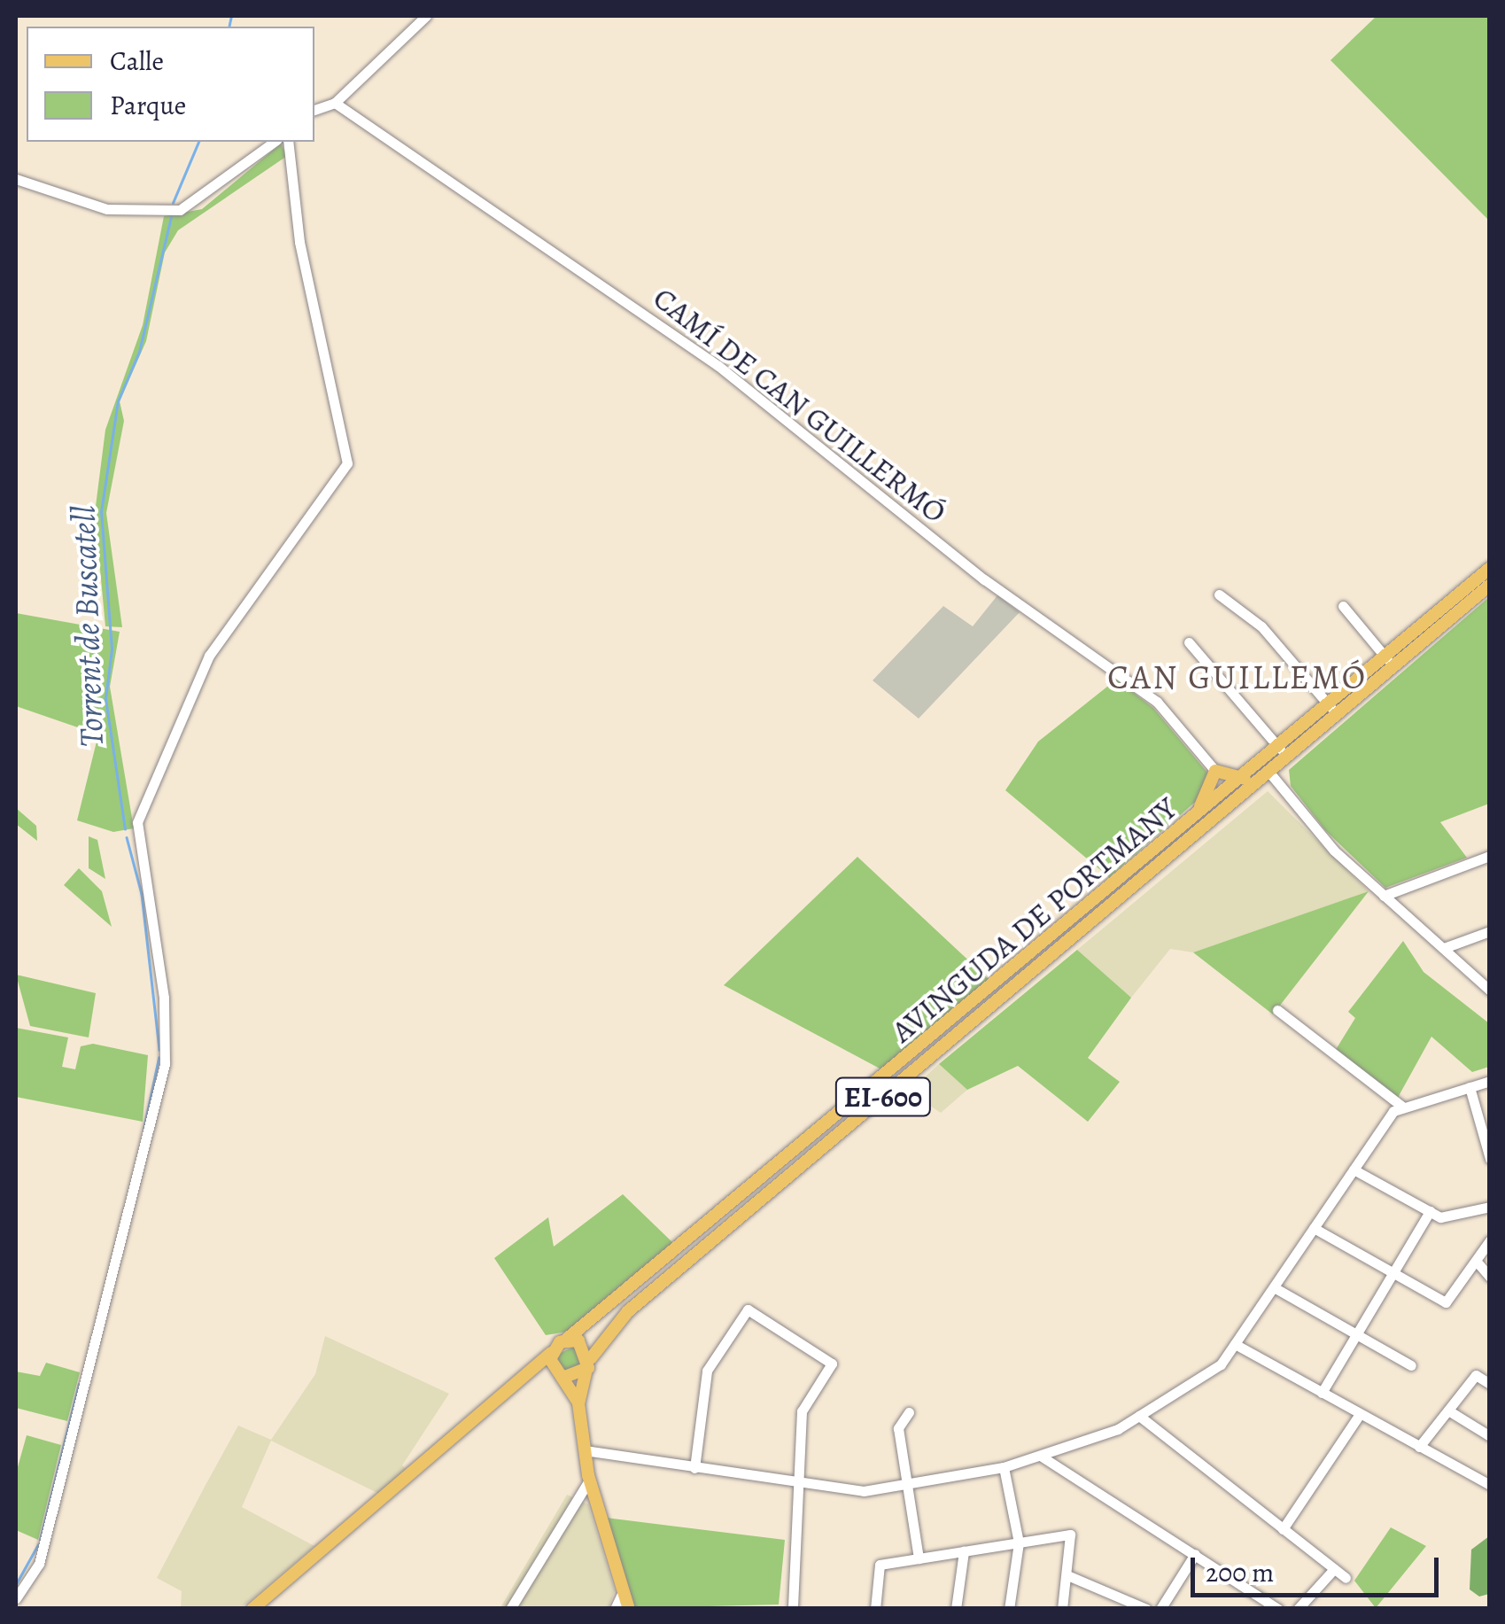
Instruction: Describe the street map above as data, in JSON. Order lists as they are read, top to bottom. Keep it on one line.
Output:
{"streets":{"main road":["AVINGUDA DE PORTMANY","EI-600"],"street":["CAMÍ DE CAN GUILLERMÓ"]},"crossings":[["AVINGUDA DE PORTMANY","EI-600"]],"districts":["CAN GUILLEMÓ"],"water":["Torrent de Buscatell"],"legend":["Calle","Parque"],"scale_bar":"200 m"}
